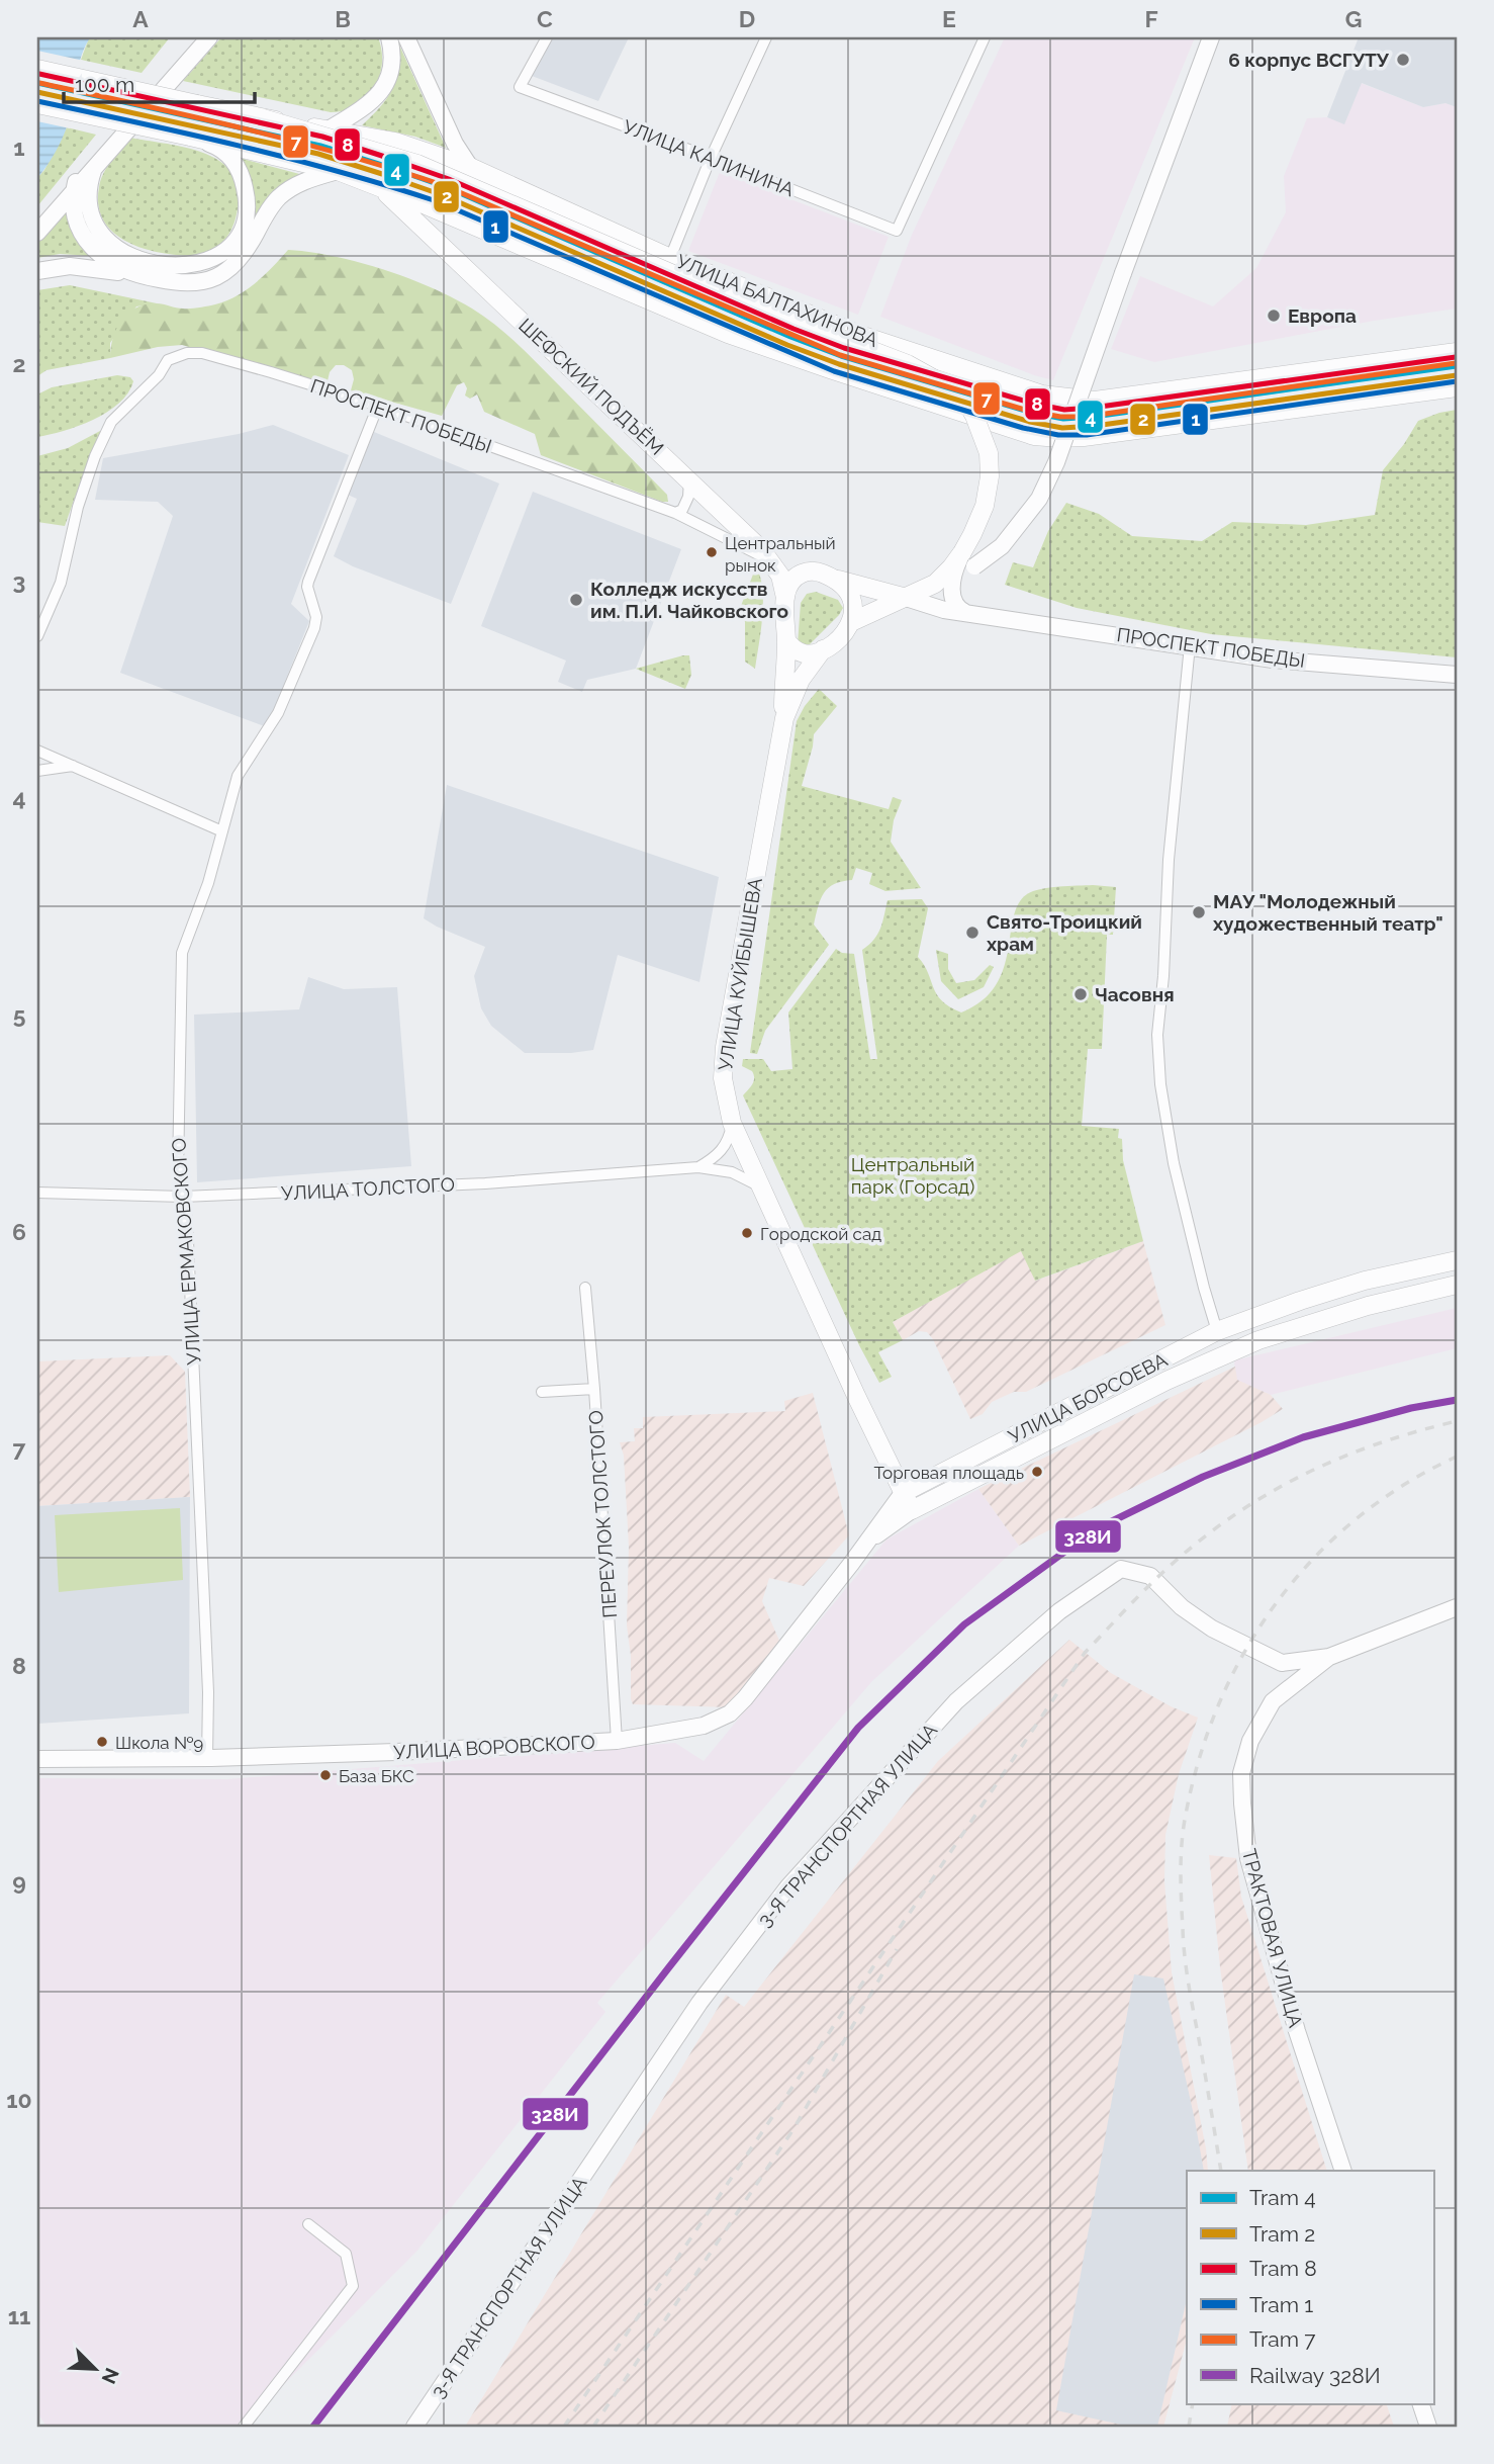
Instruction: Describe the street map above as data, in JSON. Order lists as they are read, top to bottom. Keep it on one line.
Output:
{"streets":{"main road":["УЛИЦА БАЛТАХИНОВА","ШЕФСКИЙ ПОДЪЁМ","УЛИЦА КУЙБЫШЕВА","УЛИЦА БОРСОЕВА"],"street":["УЛИЦА КАЛИНИНА","ПРОСПЕКТ ПОБЕДЫ","УЛИЦА ТОЛСТОГО","УЛИЦА ЕРМАКОВСКОГО","ПЕРЕУЛОК ТОЛСТОГО","УЛИЦА ВОРОВСКОГО","3-Я ТРАНСПОРТНАЯ УЛИЦА","ТРАКТОВАЯ УЛИЦА"]},"crossings":[["УЛИЦА БАЛТАХИНОВА","УЛИЦА КУЙБЫШЕВА"],["ШЕФСКИЙ ПОДЪЁМ","ПРОСПЕКТ ПОБЕДЫ"],["ШЕФСКИЙ ПОДЪЁМ","УЛИЦА КУЙБЫШЕВА"],["ПРОСПЕКТ ПОБЕДЫ","УЛИЦА КУЙБЫШЕВА"],["ПРОСПЕКТ ПОБЕДЫ","УЛИЦА ЕРМАКОВСКОГО"],["УЛИЦА КУЙБЫШЕВА","УЛИЦА ТОЛСТОГО"],["УЛИЦА КУЙБЫШЕВА","УЛИЦА БОРСОЕВА"],["УЛИЦА КУЙБЫШЕВА","УЛИЦА ВОРОВСКОГО"],["УЛИЦА ТОЛСТОГО","УЛИЦА ЕРМАКОВСКОГО"],["УЛИЦА ЕРМАКОВСКОГО","УЛИЦА ВОРОВСКОГО"],["УЛИЦА БОРСОЕВА","УЛИЦА ВОРОВСКОГО"],["ПЕРЕУЛОК ТОЛСТОГО","УЛИЦА ВОРОВСКОГО"],["3-Я ТРАНСПОРТНАЯ УЛИЦА","ТРАКТОВАЯ УЛИЦА"]],"parks":["Центральный парк (Горсад)"],"places":["6 корпус ВСГУТУ","Европа","Центральный рынок","Колледж искусств им. П.И. Чайковского","МАУ \"Молодежный художественный театр\"","Свято-Троицкий храм","Часовня","Городской сад","Торговая площадь","Школа №9","База БКС"],"lines":["tram line 8","tram line 4","tram line 7","tram line 2","tram line 1","rail line 328И"],"legend":["Tram 4","Tram 2","Tram 8","Tram 1","Tram 7","Railway 328И"],"scale_bar":"100 m","north":"bottom right","grid":{"columns":["A","B","C","D","E","F","G"],"rows":["1","2","3","4","5","6","7","8","9","10","11"]}}
